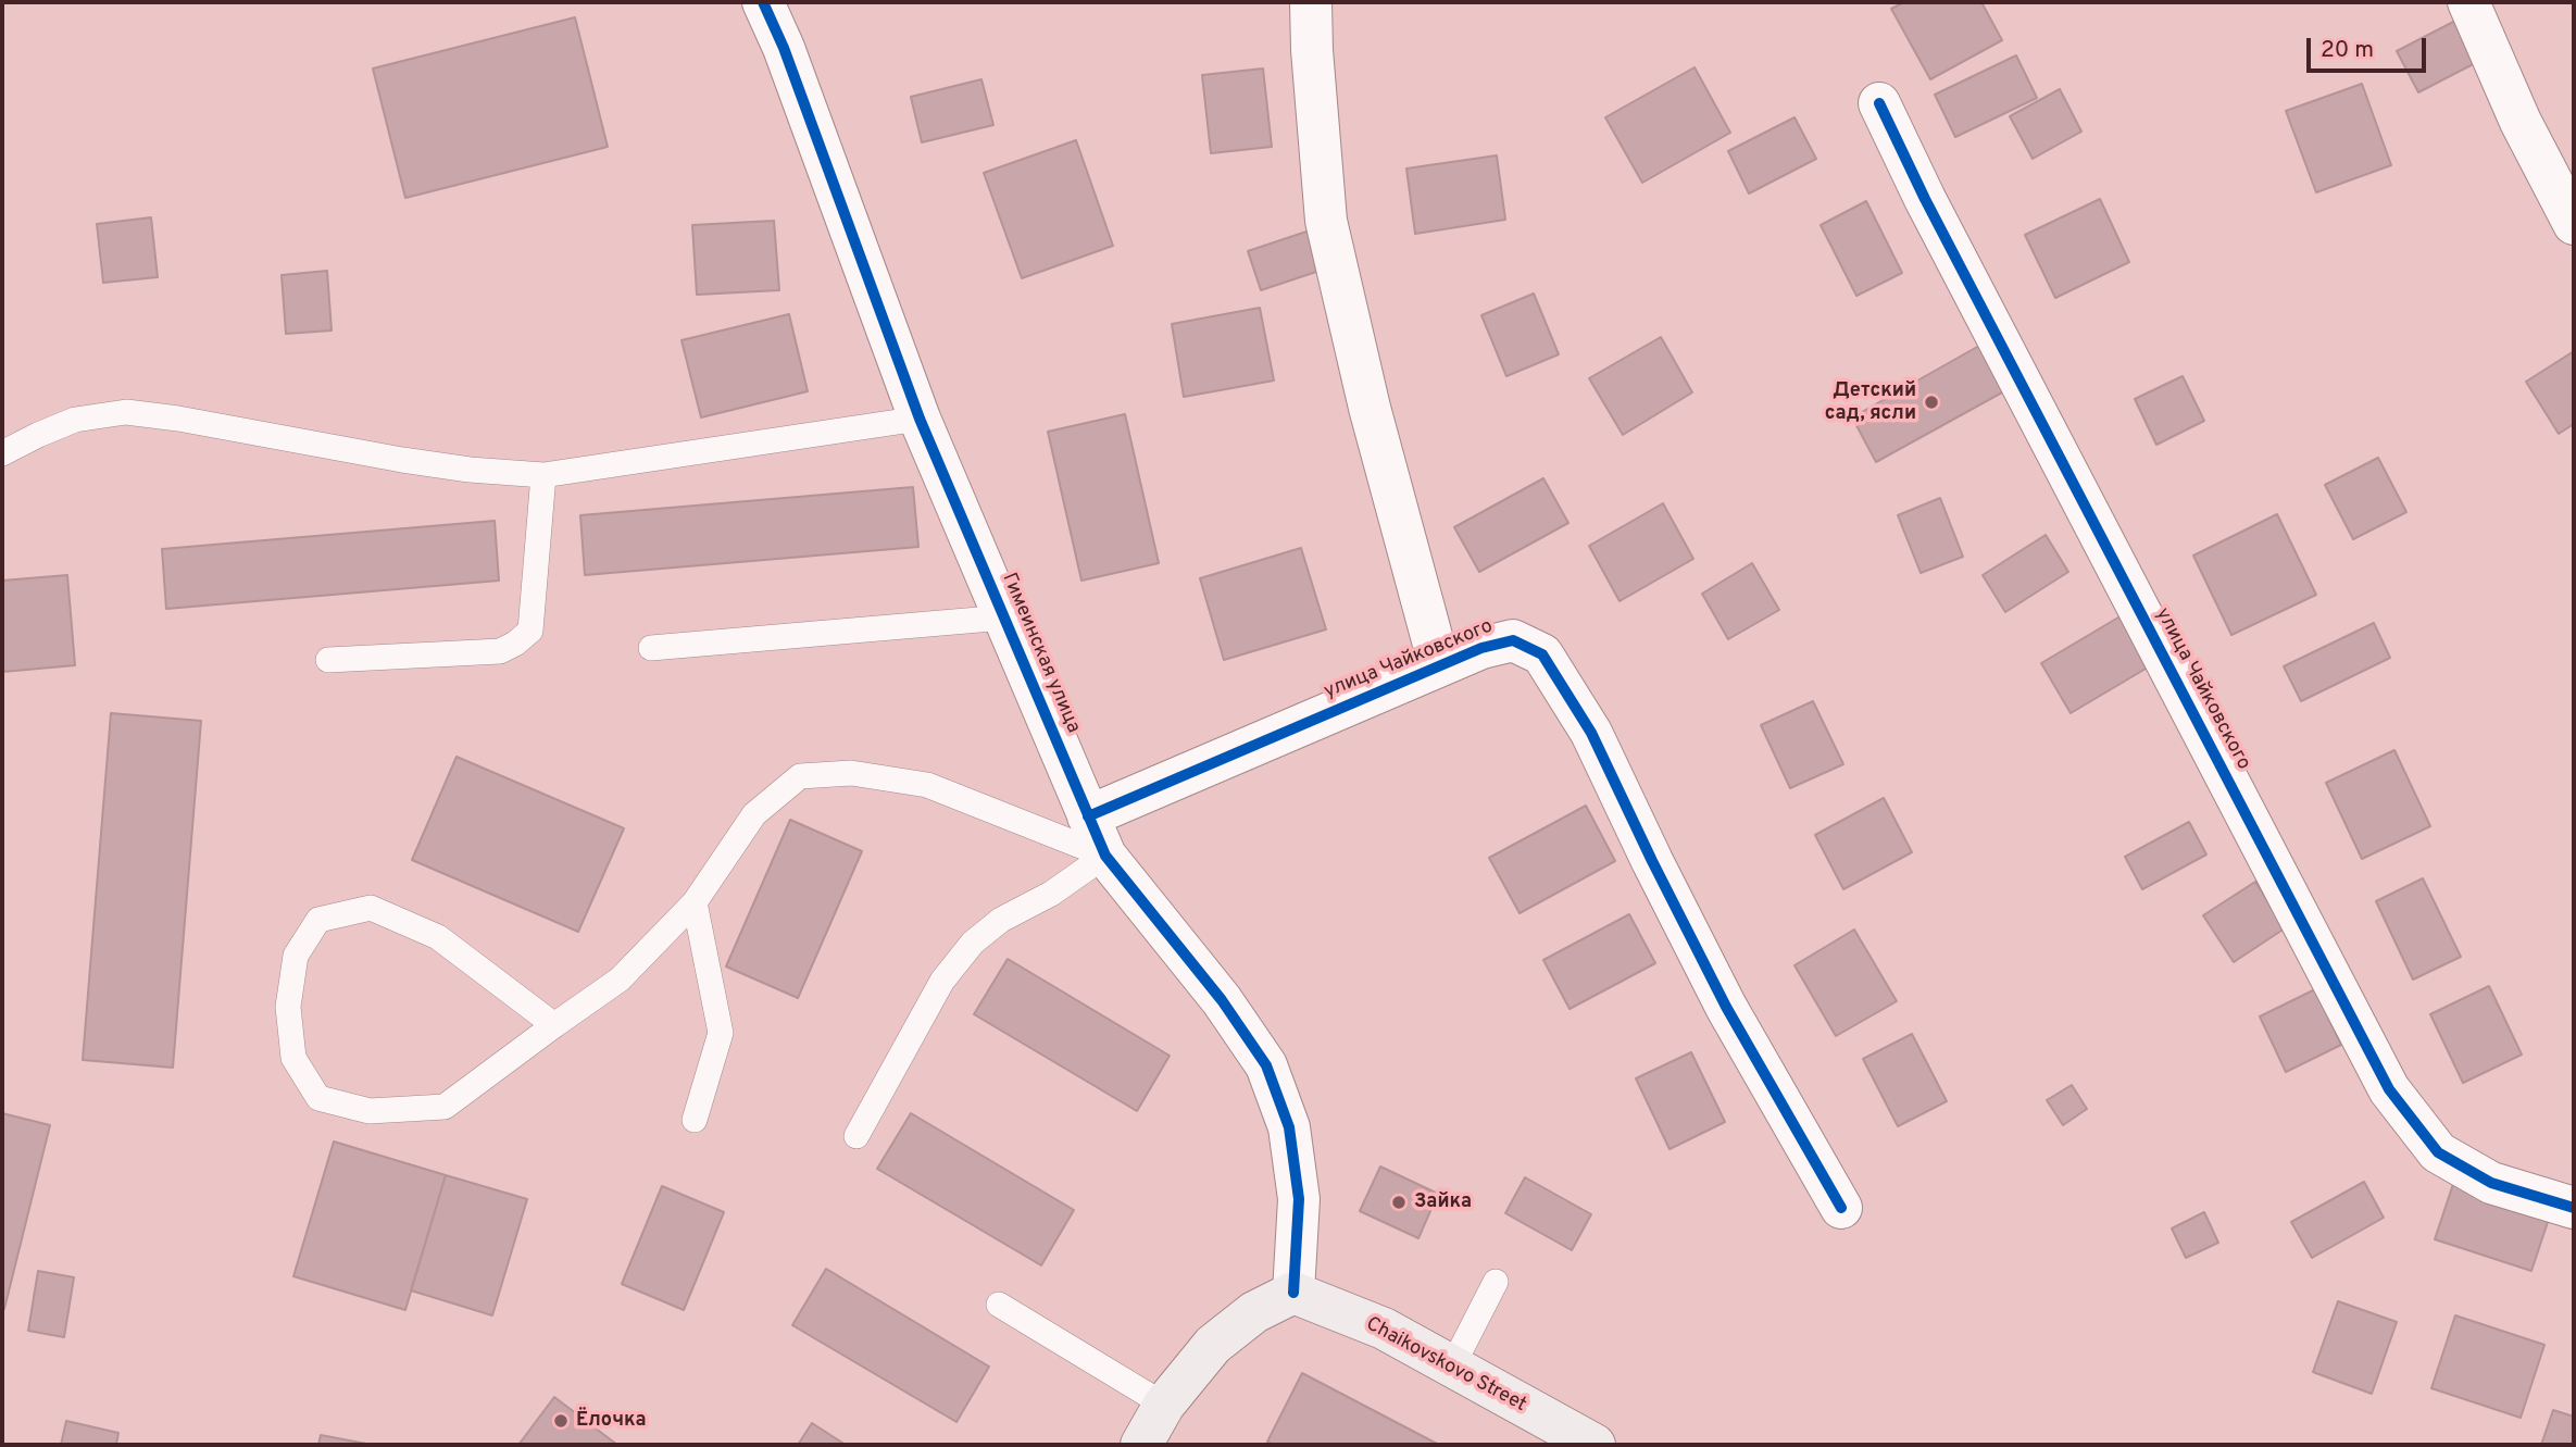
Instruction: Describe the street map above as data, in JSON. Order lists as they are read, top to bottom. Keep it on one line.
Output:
{"streets":{"main road":["Chaikovskovo Street"],"street":["Гимеинская улица","улица Чайковского"]},"crossings":[["Гимеинская улица","улица Чайковского"],["Гимеинская улица","Chaikovskovo Street"]],"places":["Детский сад, ясли","Зайка","Ёлочка"],"scale_bar":"20 m"}
